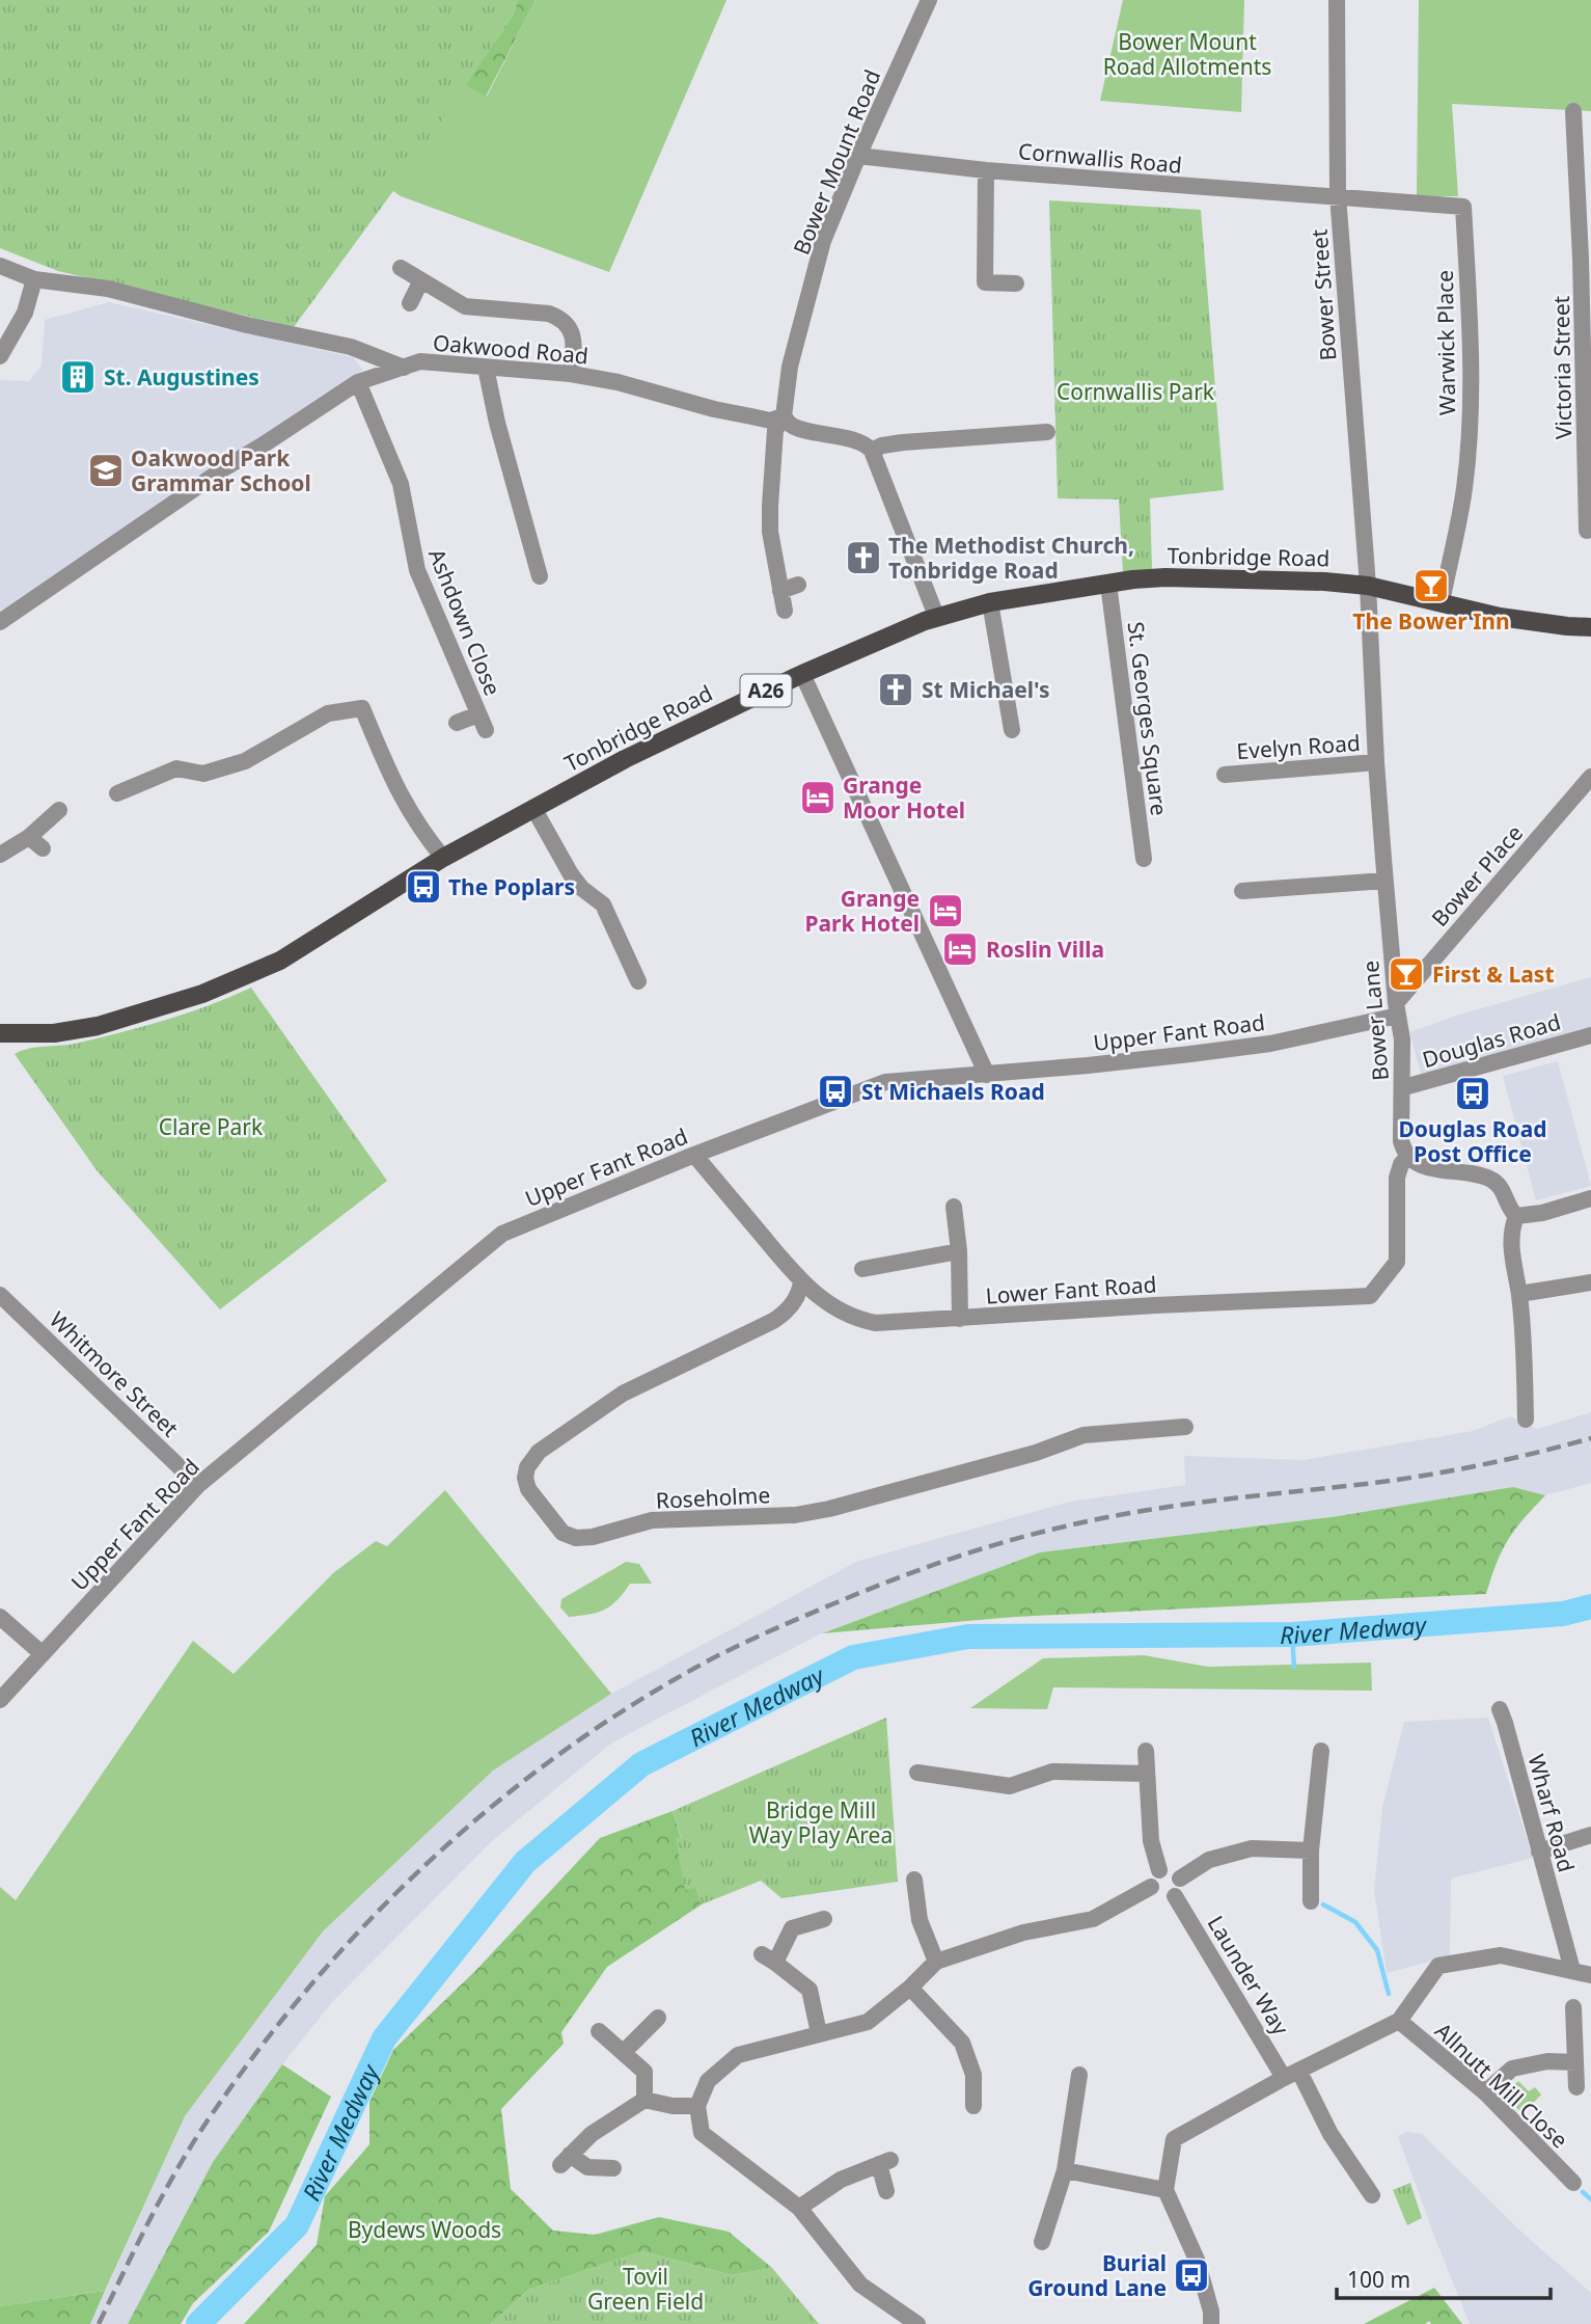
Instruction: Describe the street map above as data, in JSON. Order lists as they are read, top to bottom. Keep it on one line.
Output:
{"streets":{"main road":["Tonbridge Road","A26"],"street":["Cornwallis Road","Bower Mount Road","Bower Street","Warwick Place","Oakwood Road","Victoria Street","Ashdown Close","St. Georges Square","Evelyn Road","Bower Place","Bower Lane","Upper Fant Road","Douglas Road","Lower Fant Road","Whitmore Street","Roseholme","Wharf Road","Launder Way","Allnutt Mill Close"]},"crossings":[["Cornwallis Road","Bower Mount Road"],["Cornwallis Road","Bower Street"],["Cornwallis Road","Warwick Place"],["Bower Mount Road","Oakwood Road"],["Bower Street","Warwick Place"],["Bower Street","Tonbridge Road"],["Bower Street","Bower Lane"],["Warwick Place","Tonbridge Road"],["Oakwood Road","Ashdown Close"],["Tonbridge Road","St. Georges Square"],["Tonbridge Road","Bower Lane"],["Evelyn Road","Bower Lane"],["Bower Place","Bower Lane"],["Bower Place","Upper Fant Road"],["Bower Lane","Upper Fant Road"],["Bower Lane","Douglas Road"],["Bower Lane","Lower Fant Road"],["Upper Fant Road","Lower Fant Road"],["Upper Fant Road","Whitmore Street"],["Lower Fant Road","Roseholme"]],"water":["River Medway"],"parks":["Bower Mount Road Allotments","Cornwallis Park","Clare Park","Bridge Mill Way Play Area","Bydews Woods","Tovil Green Field"],"places":{"building":["St. Augustines"],"school or university":["Oakwood Park Grammar School"],"church":["The Methodist Church, Tonbridge Road","St Michael's"],"bar":["The Bower Inn","First & Last"],"hotel":["Grange Moor Hotel","Grange Park Hotel","Roslin Villa"],"bus stop":["The Poplars","St Michaels Road","Douglas Road Post Office","Burial Ground Lane"]},"scale_bar":"100 m"}
